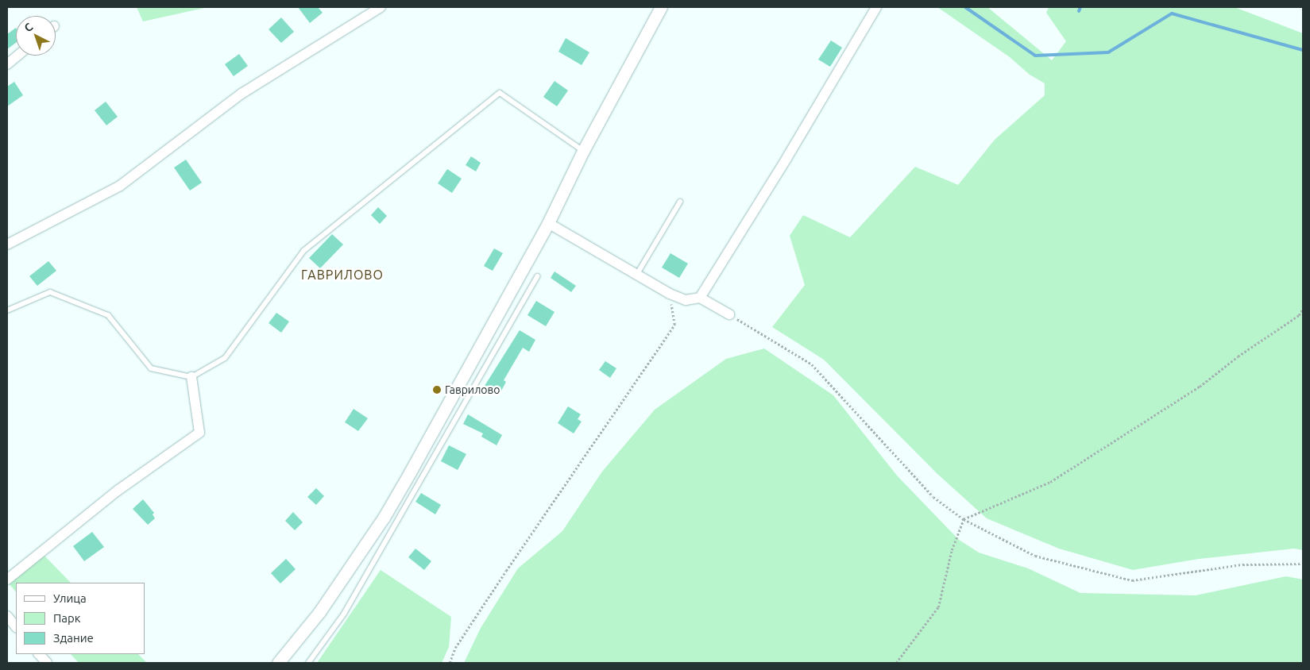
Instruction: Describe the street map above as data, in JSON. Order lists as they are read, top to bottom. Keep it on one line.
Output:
{"districts":["ГАВРИЛОВО"],"places":["Гаврилово"],"legend":["Улица","Парк","Здание"],"north":"top left"}
